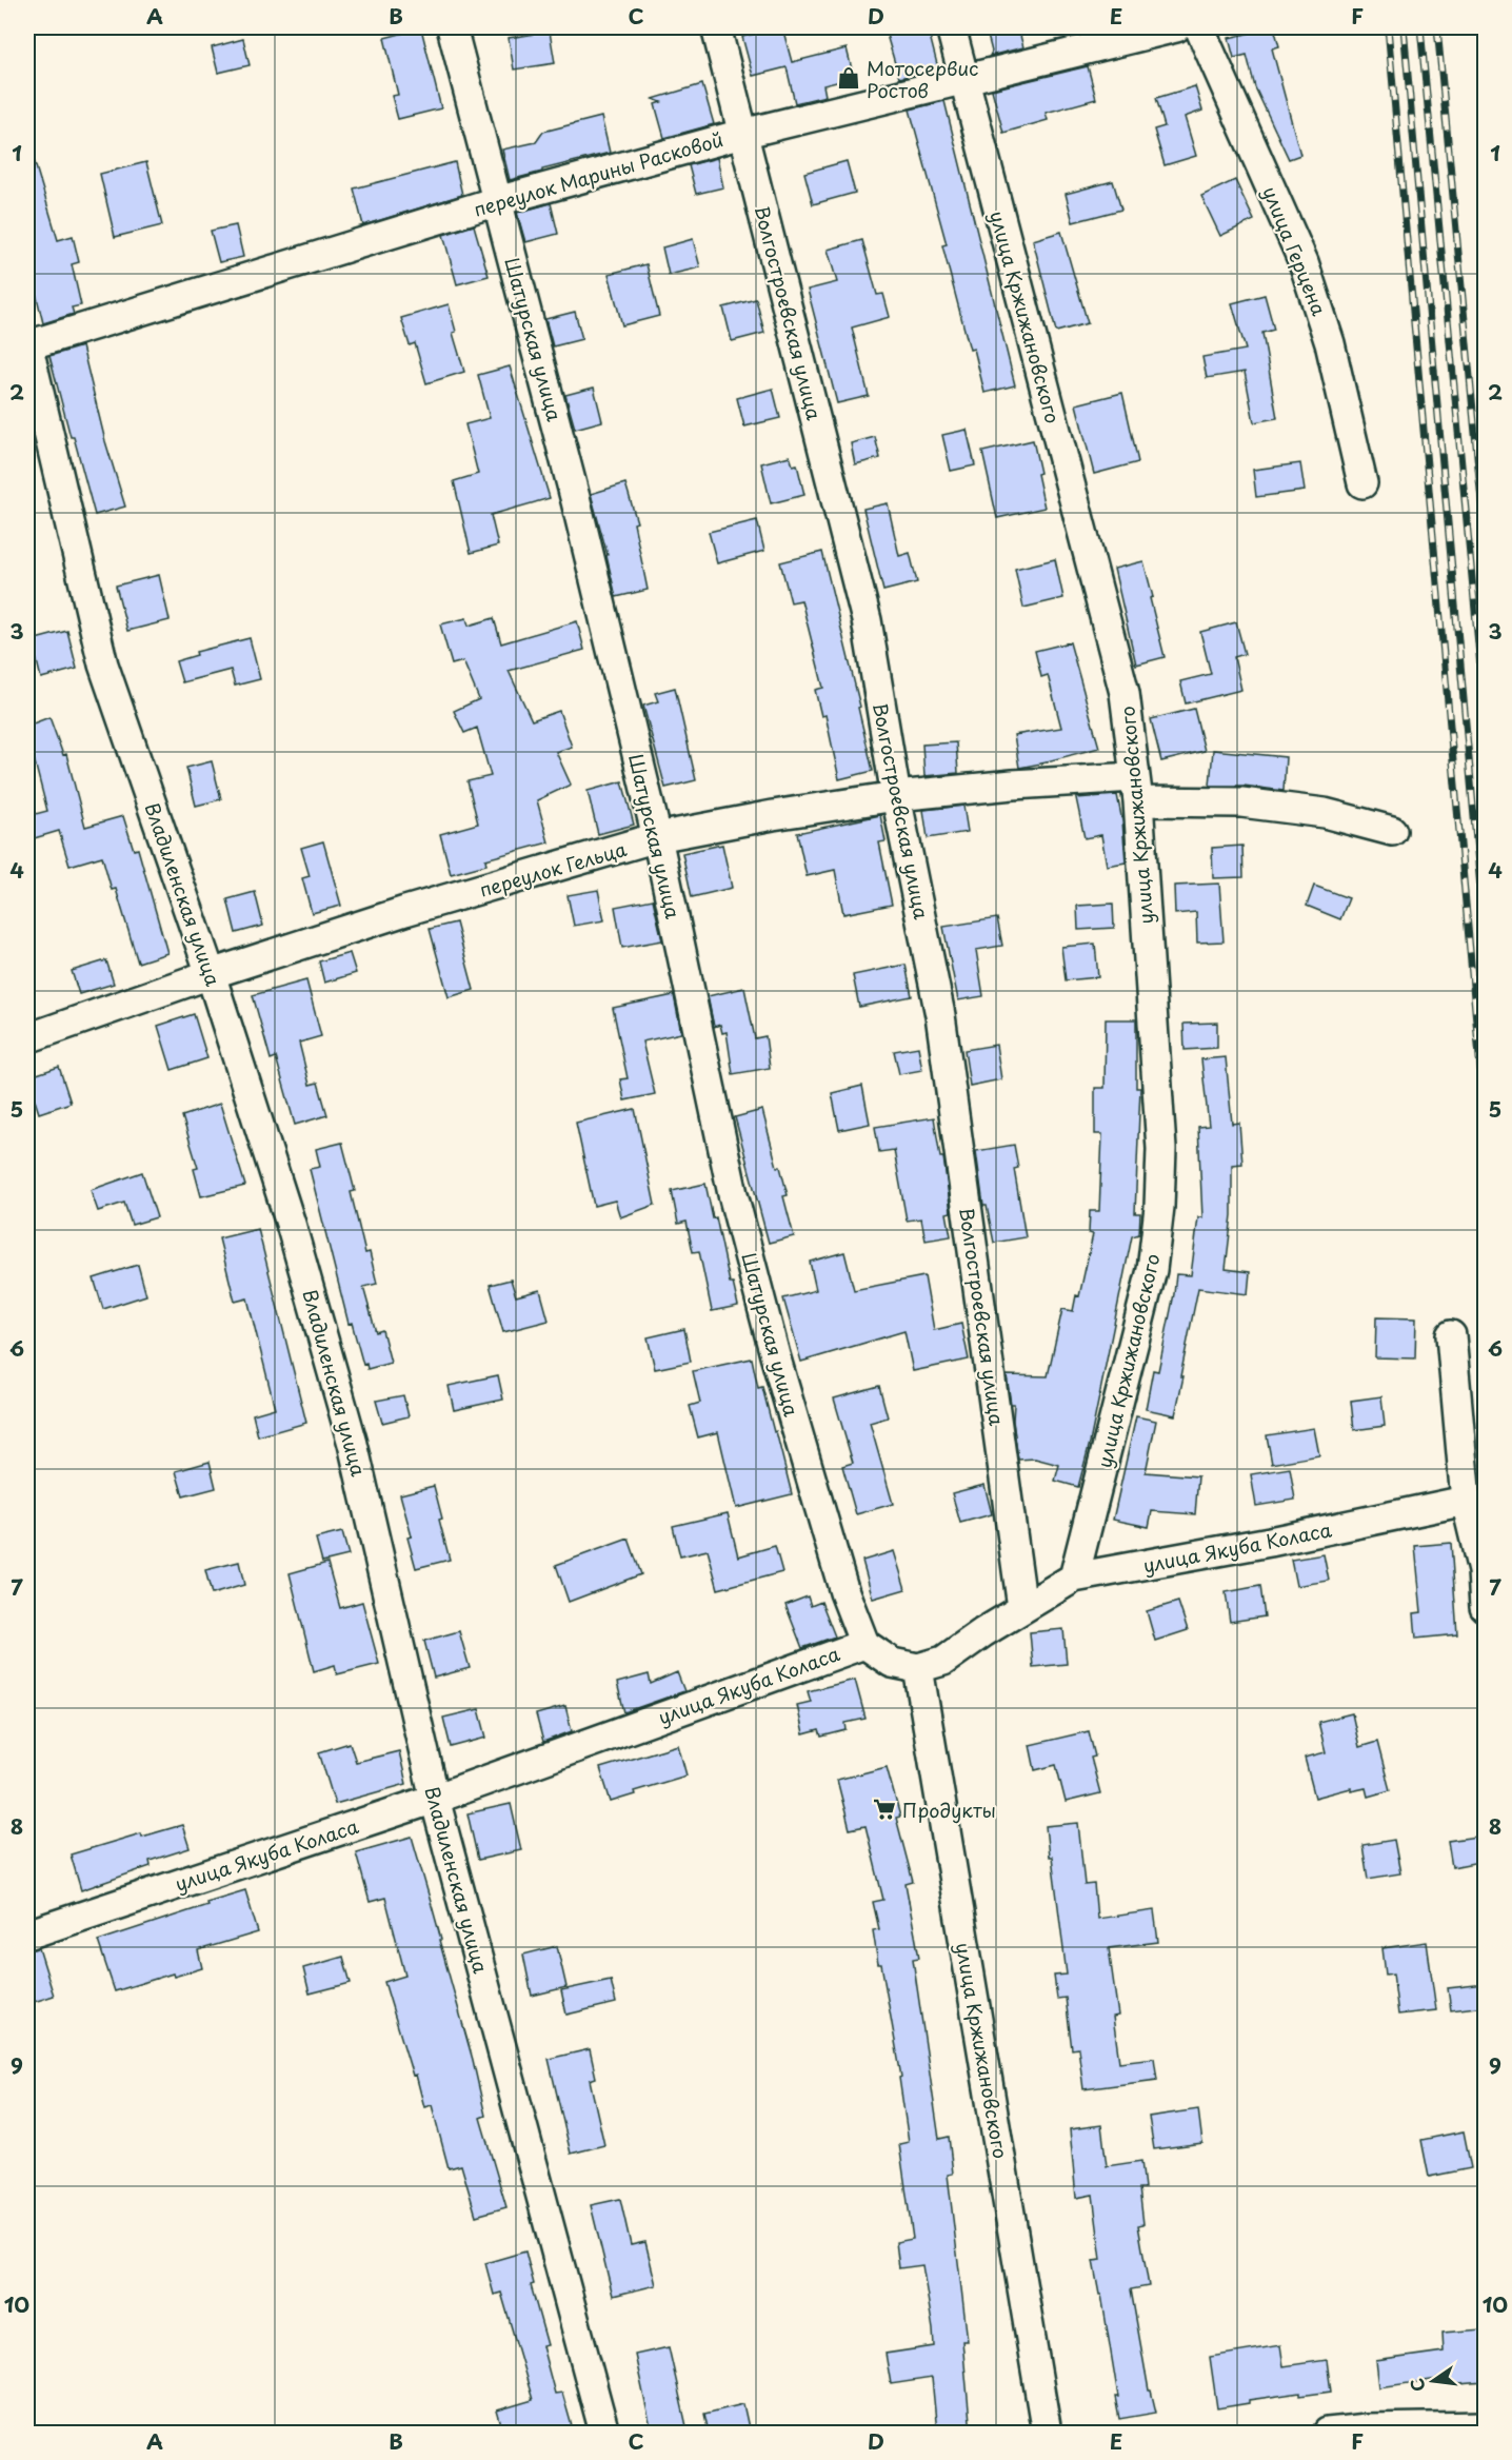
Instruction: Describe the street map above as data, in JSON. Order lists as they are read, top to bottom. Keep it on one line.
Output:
{"streets":{"street":["переулок Марины Расковой","улица Герцена","Волгостроевская улица","улица Кржижановского","Шатурская улица","переулок Гельца","Владиленская улица","улица Якуба Коласа"]},"crossings":[["переулок Марины Расковой","Волгостроевская улица"],["переулок Марины Расковой","улица Кржижановского"],["переулок Марины Расковой","Шатурская улица"],["переулок Марины Расковой","Владиленская улица"],["Волгостроевская улица","переулок Гельца"],["Волгостроевская улица","улица Якуба Коласа"],["улица Кржижановского","переулок Гельца"],["улица Кржижановского","улица Якуба Коласа"],["Шатурская улица","переулок Гельца"],["Шатурская улица","улица Якуба Коласа"],["переулок Гельца","Владиленская улица"],["Владиленская улица","улица Якуба Коласа"]],"places":{"shop":["Мотосервис Ростов"],"supermarket":["Продукты"]},"north":"left","grid":{"columns":["A","B","C","D","E","F"],"rows":["1","2","3","4","5","6","7","8","9","10"]}}
